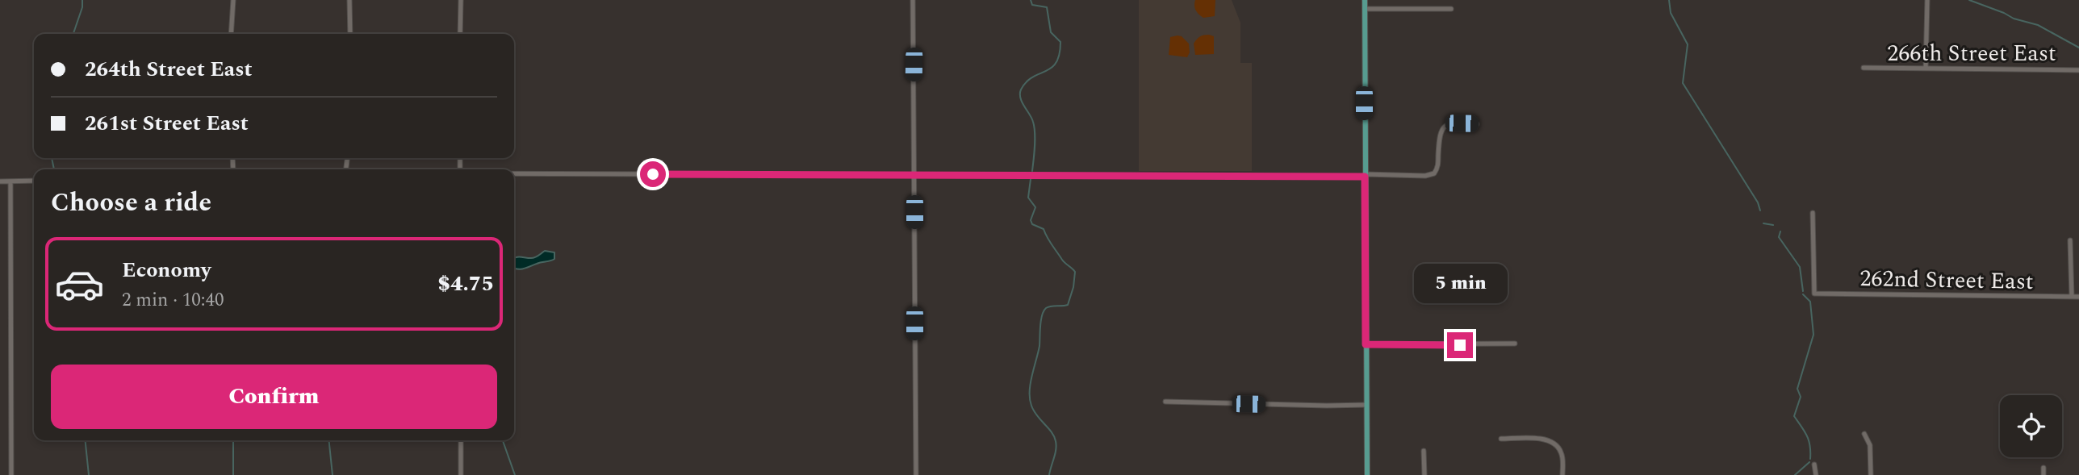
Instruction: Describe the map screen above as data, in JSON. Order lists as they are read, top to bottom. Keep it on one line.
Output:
{"streets":{"street":["266th Street East","262nd Street East"]},"page":{"banner":["264th Street East","261st Street East"],"heading":"Choose a ride","list":[{"name":"Economy","note":"2 min · 10:40","value":"$4.75"}],"bubble":"5 min","buttons":"Confirm"}}
